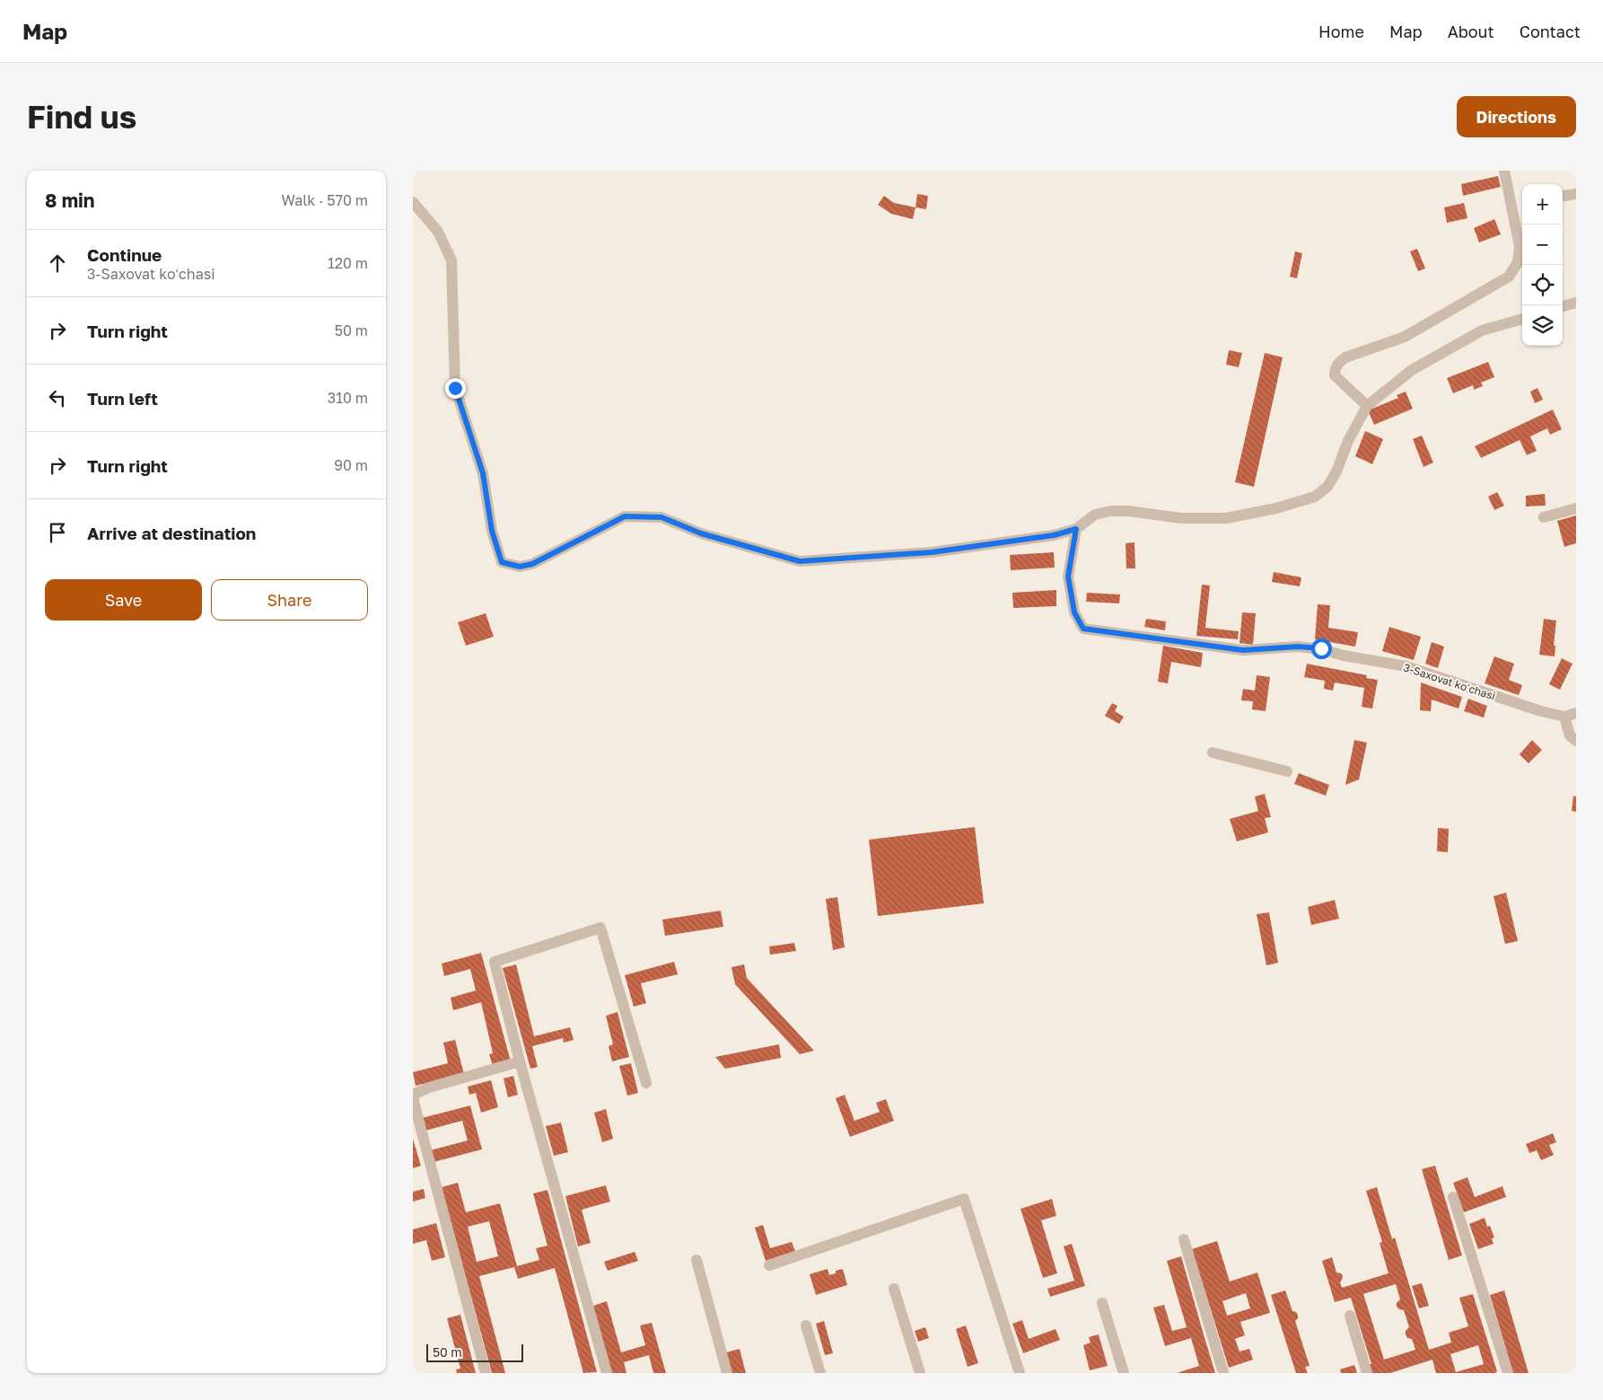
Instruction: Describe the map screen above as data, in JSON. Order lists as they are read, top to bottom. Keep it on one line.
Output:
{"streets":{"street":["3-Saxovat koʻchasi"]},"scale_bar":"50 m","page":{"header":"Map","nav":["Home","Map","About","Contact"],"buttons":["Directions",["Save","Share"]],"title":"Find us","heading":["8 min","Walk · 570 m"],"map_buttons":["+","−"],"list":[["Continue","3-Saxovat koʻchasi","120 m"],["Turn right","50 m"],["Turn left","310 m"],["Turn right","90 m"],"Arrive at destination"],"scale":"50 m"}}
